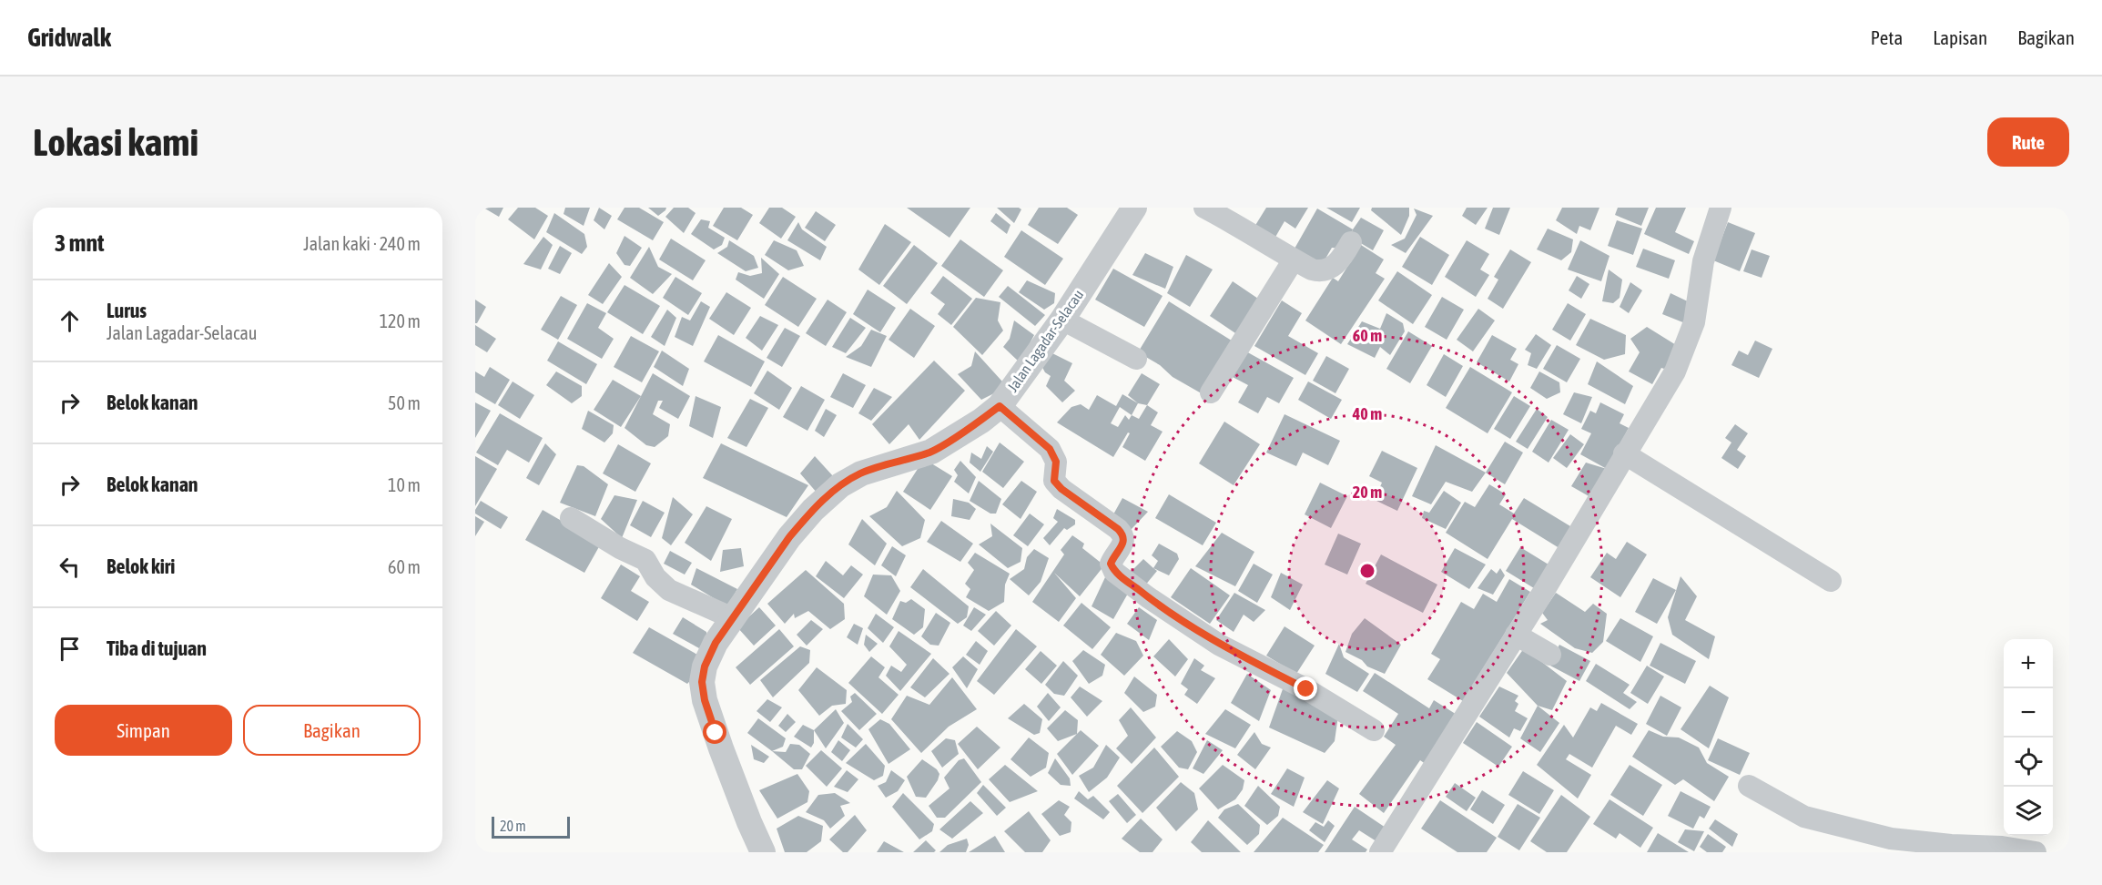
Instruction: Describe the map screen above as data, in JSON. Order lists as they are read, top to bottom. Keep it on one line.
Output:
{"streets":{"street":["Jalan Lagadar-Selacau"]},"scale_bar":"20 m","page":{"header":"Gridwalk","nav":["Peta","Lapisan","Bagikan"],"buttons":["Rute",["Simpan","Bagikan"]],"title":"Lokasi kami","heading":["3 mnt","Jalan kaki · 240 m"],"list":[["Lurus","Jalan Lagadar-Selacau","120 m"],["Belok kanan","50 m"],["Belok kanan","10 m"],["Belok kiri","60 m"],"Tiba di tujuan"],"map_buttons":["+","−"],"scale":"20 m"},"rings":["60 m","40 m","20 m"]}
